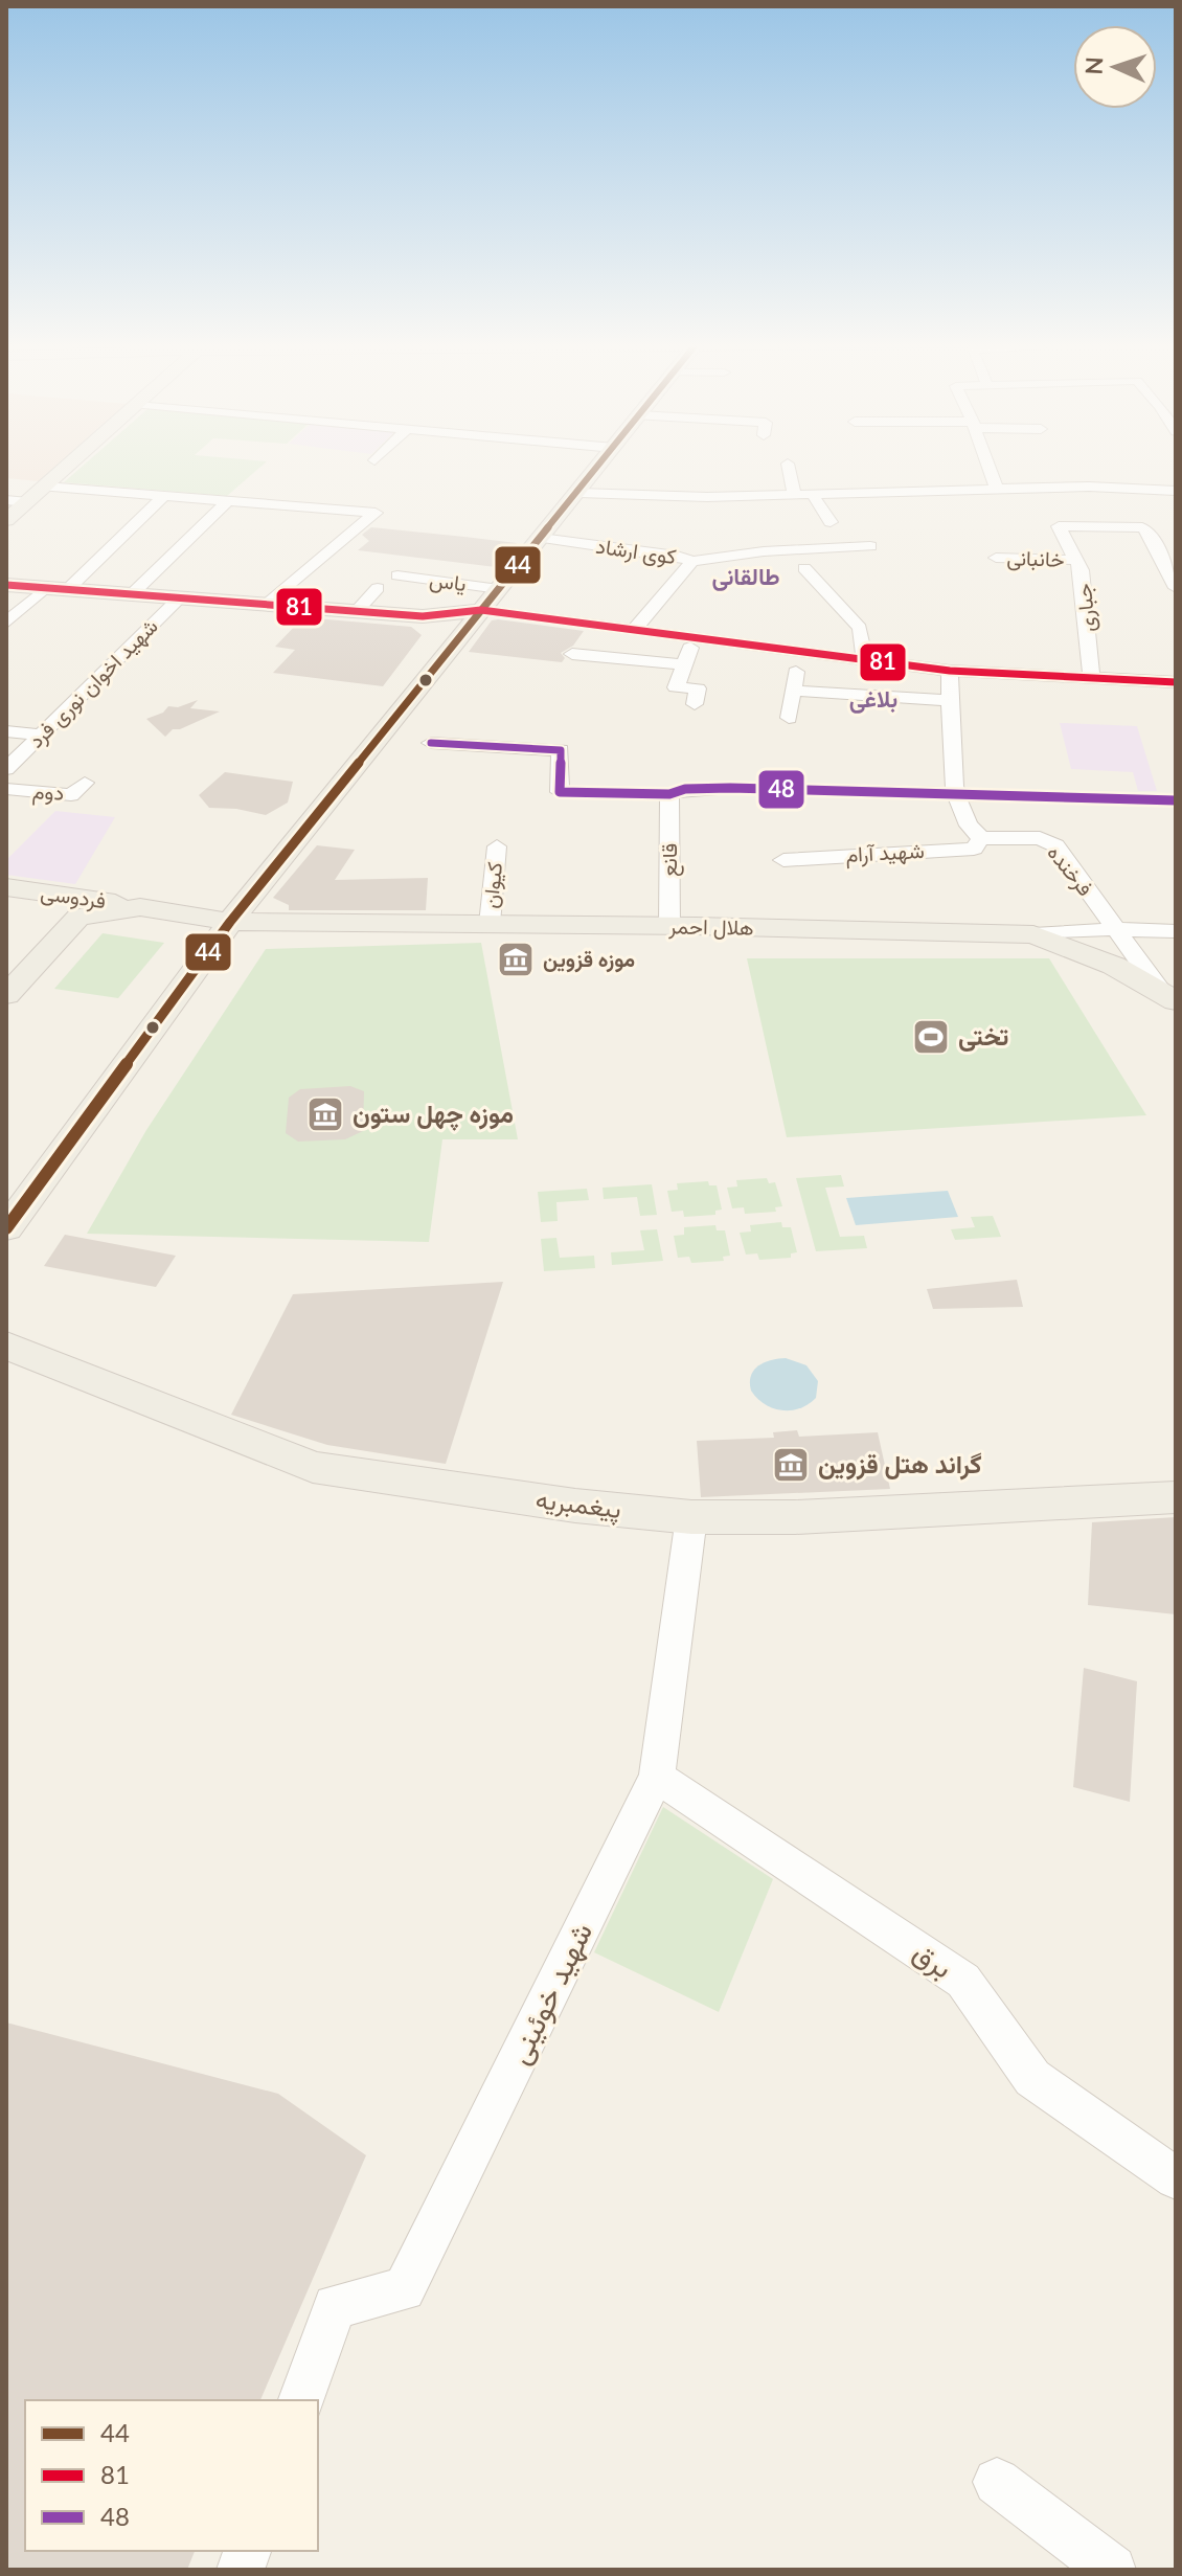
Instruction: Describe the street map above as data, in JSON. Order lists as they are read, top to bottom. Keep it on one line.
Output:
{"streets":{"main road":["فردوسی","هلال احمر","پیغمبریه"],"street":["کوی ارشاد","خانبانی","یاس","جباری","شهید اخوان نوری فرد","دوم","شهید آرام","قانع","فرخنده","کیوان","برق","شهید خوئینی"]},"crossings":[["خانبانی","جباری"],["شهید آرام","فرخنده"],["قانع","هلال احمر"],["فرخنده","هلال احمر"],["کیوان","هلال احمر"],["فردوسی","هلال احمر"],["پیغمبریه","شهید خوئینی"],["برق","شهید خوئینی"]],"districts":["طالقانی","بلاغی"],"places":{"museum":["موزه قزوین","موزه چهل ستون","گراند هتل قزوین"],"sports":["تختی"]},"lines":["transit line 44","transit line 81","transit line 48"],"legend":["44","81","48"],"north":"left"}
